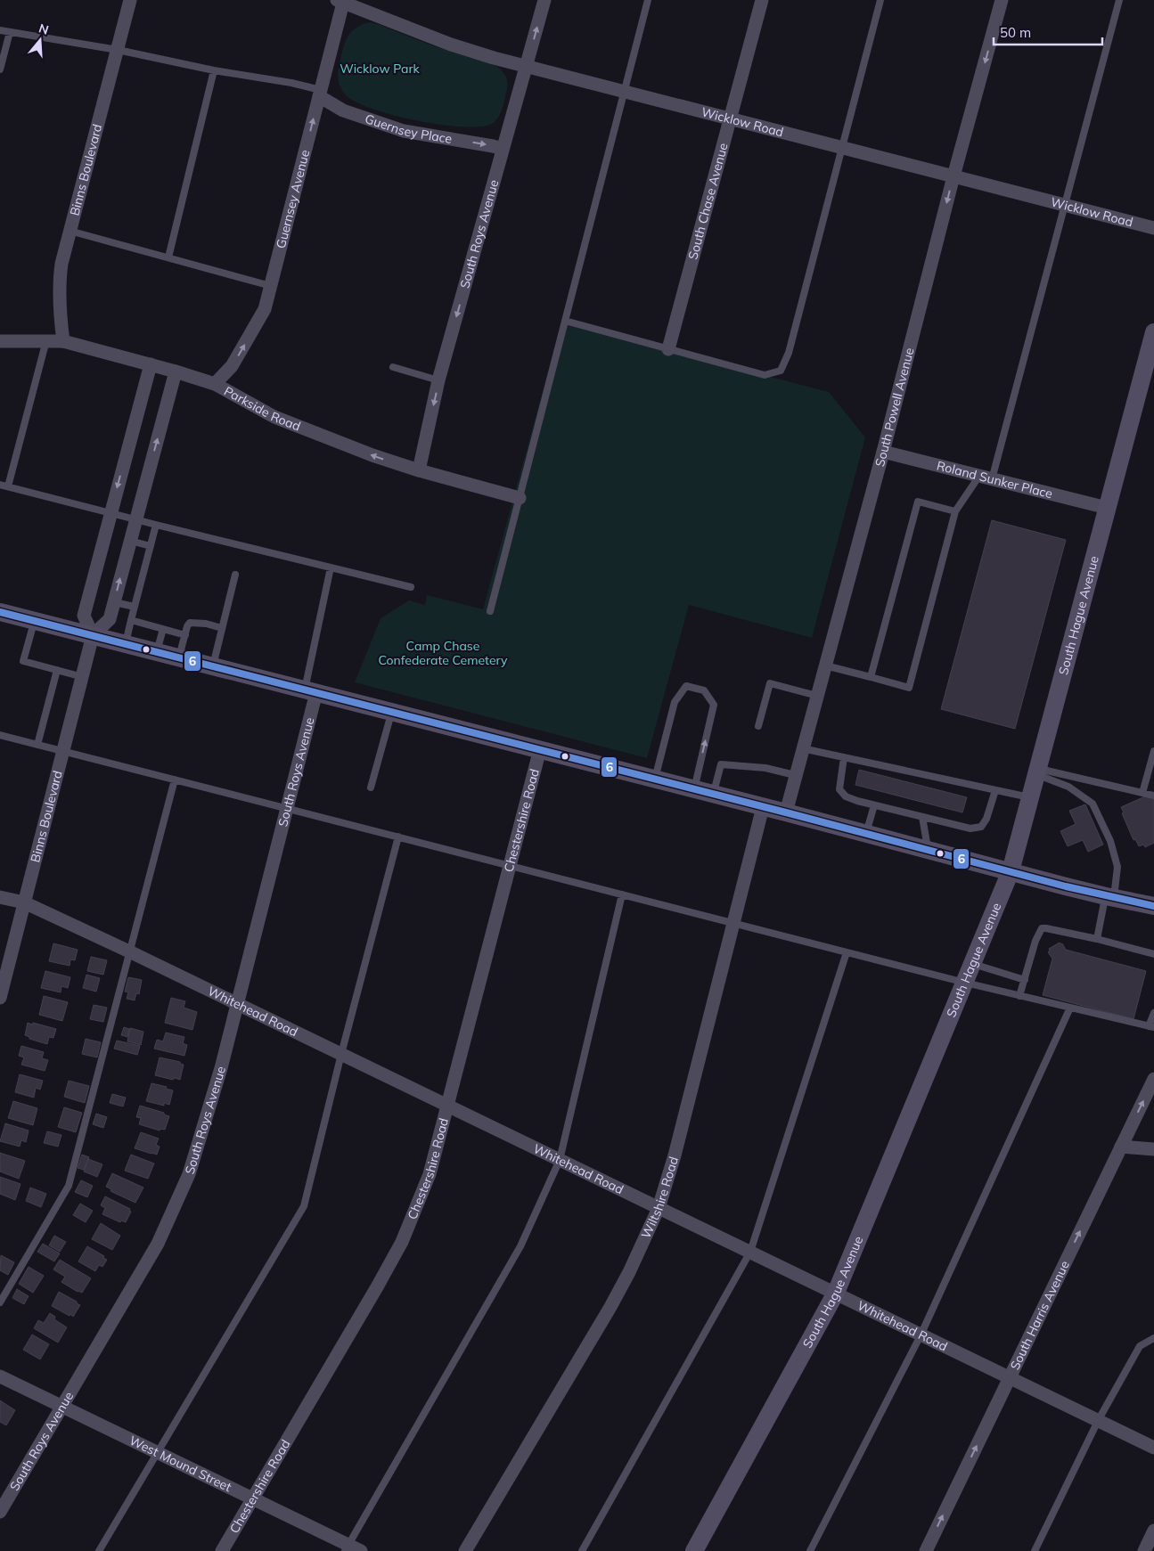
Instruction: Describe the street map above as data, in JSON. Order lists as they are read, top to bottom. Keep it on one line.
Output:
{"streets":{"main road":["South Hague Avenue"],"street":["Wicklow Road","Guernsey Place","Binns Boulevard","Guernsey Avenue","South Chase Avenue","South Roys Avenue","South Powell Avenue","Parkside Road","Roland Sunker Place","Chestershire Road","Whitehead Road","Wiltshire Road","South Harris Avenue","West Mound Street"]},"crossings":[["Wicklow Road","Guernsey Avenue"],["Wicklow Road","South Chase Avenue"],["Wicklow Road","South Roys Avenue"],["Wicklow Road","South Powell Avenue"],["Guernsey Place","Guernsey Avenue"],["Guernsey Place","South Roys Avenue"],["Binns Boulevard","Parkside Road"],["Binns Boulevard","Whitehead Road"],["Guernsey Avenue","Parkside Road"],["South Roys Avenue","Parkside Road"],["South Roys Avenue","Whitehead Road"],["South Roys Avenue","West Mound Street"],["South Powell Avenue","Roland Sunker Place"],["Roland Sunker Place","South Hague Avenue"],["South Hague Avenue","Whitehead Road"],["Chestershire Road","Whitehead Road"],["Chestershire Road","West Mound Street"],["Whitehead Road","Wiltshire Road"],["Whitehead Road","South Harris Avenue"]],"one_way":["Guernsey Place","Guernsey Avenue","South Powell Avenue","Parkside Road","South Harris Avenue"],"parks":["Wicklow Park","Camp Chase Confederate Cemetery"],"lines":["transit line 6"],"scale_bar":"50 m","north":"top"}
